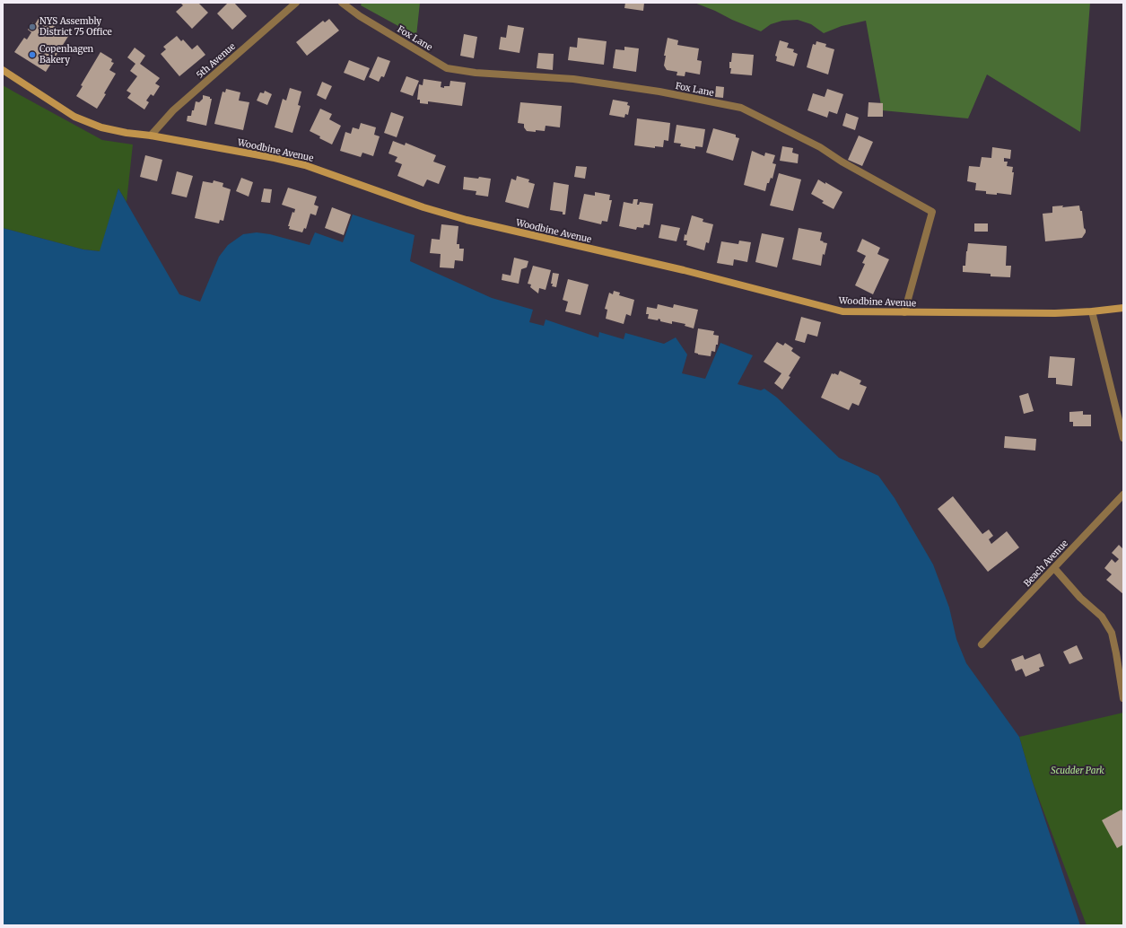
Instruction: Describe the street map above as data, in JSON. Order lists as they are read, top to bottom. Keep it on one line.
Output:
{"streets":{"main road":["Woodbine Avenue"],"street":["Fox Lane","5th Avenue","Beach Avenue"]},"crossings":[["Fox Lane","Woodbine Avenue"],["5th Avenue","Woodbine Avenue"]],"parks":["Scudder Park"],"places":["NYS Assembly District 75 Office","Copenhagen Bakery"]}
